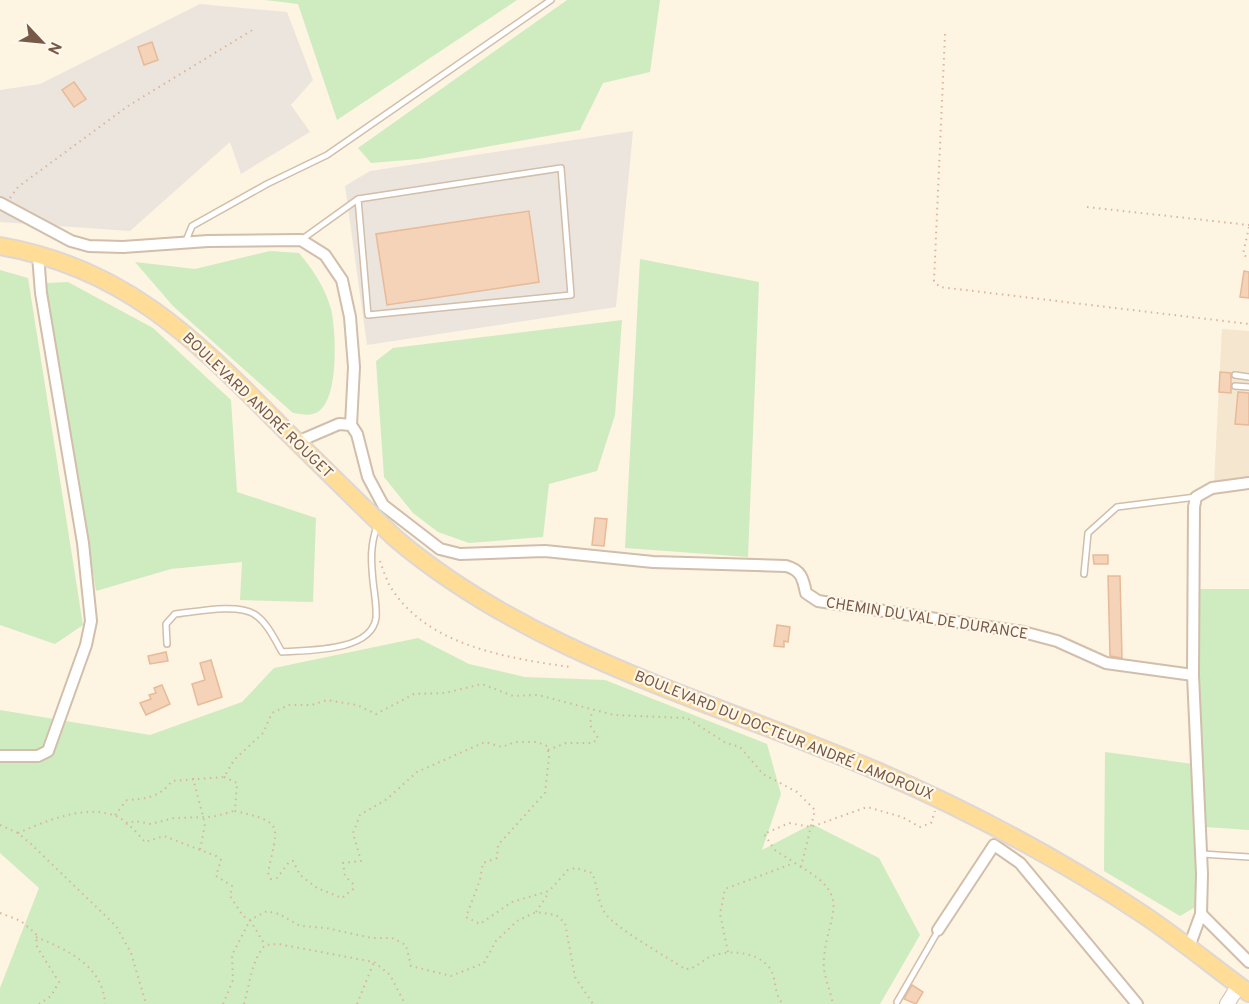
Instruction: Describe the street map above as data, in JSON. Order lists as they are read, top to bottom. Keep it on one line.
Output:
{"streets":{"main road":["BOULEVARD ANDRÉ ROUGET","BOULEVARD DU DOCTEUR ANDRÉ LAMOROUX"],"street":["CHEMIN DU VAL DE DURANCE"]},"crossings":[["BOULEVARD ANDRÉ ROUGET","BOULEVARD DU DOCTEUR ANDRÉ LAMOROUX"]],"north":"bottom right"}
